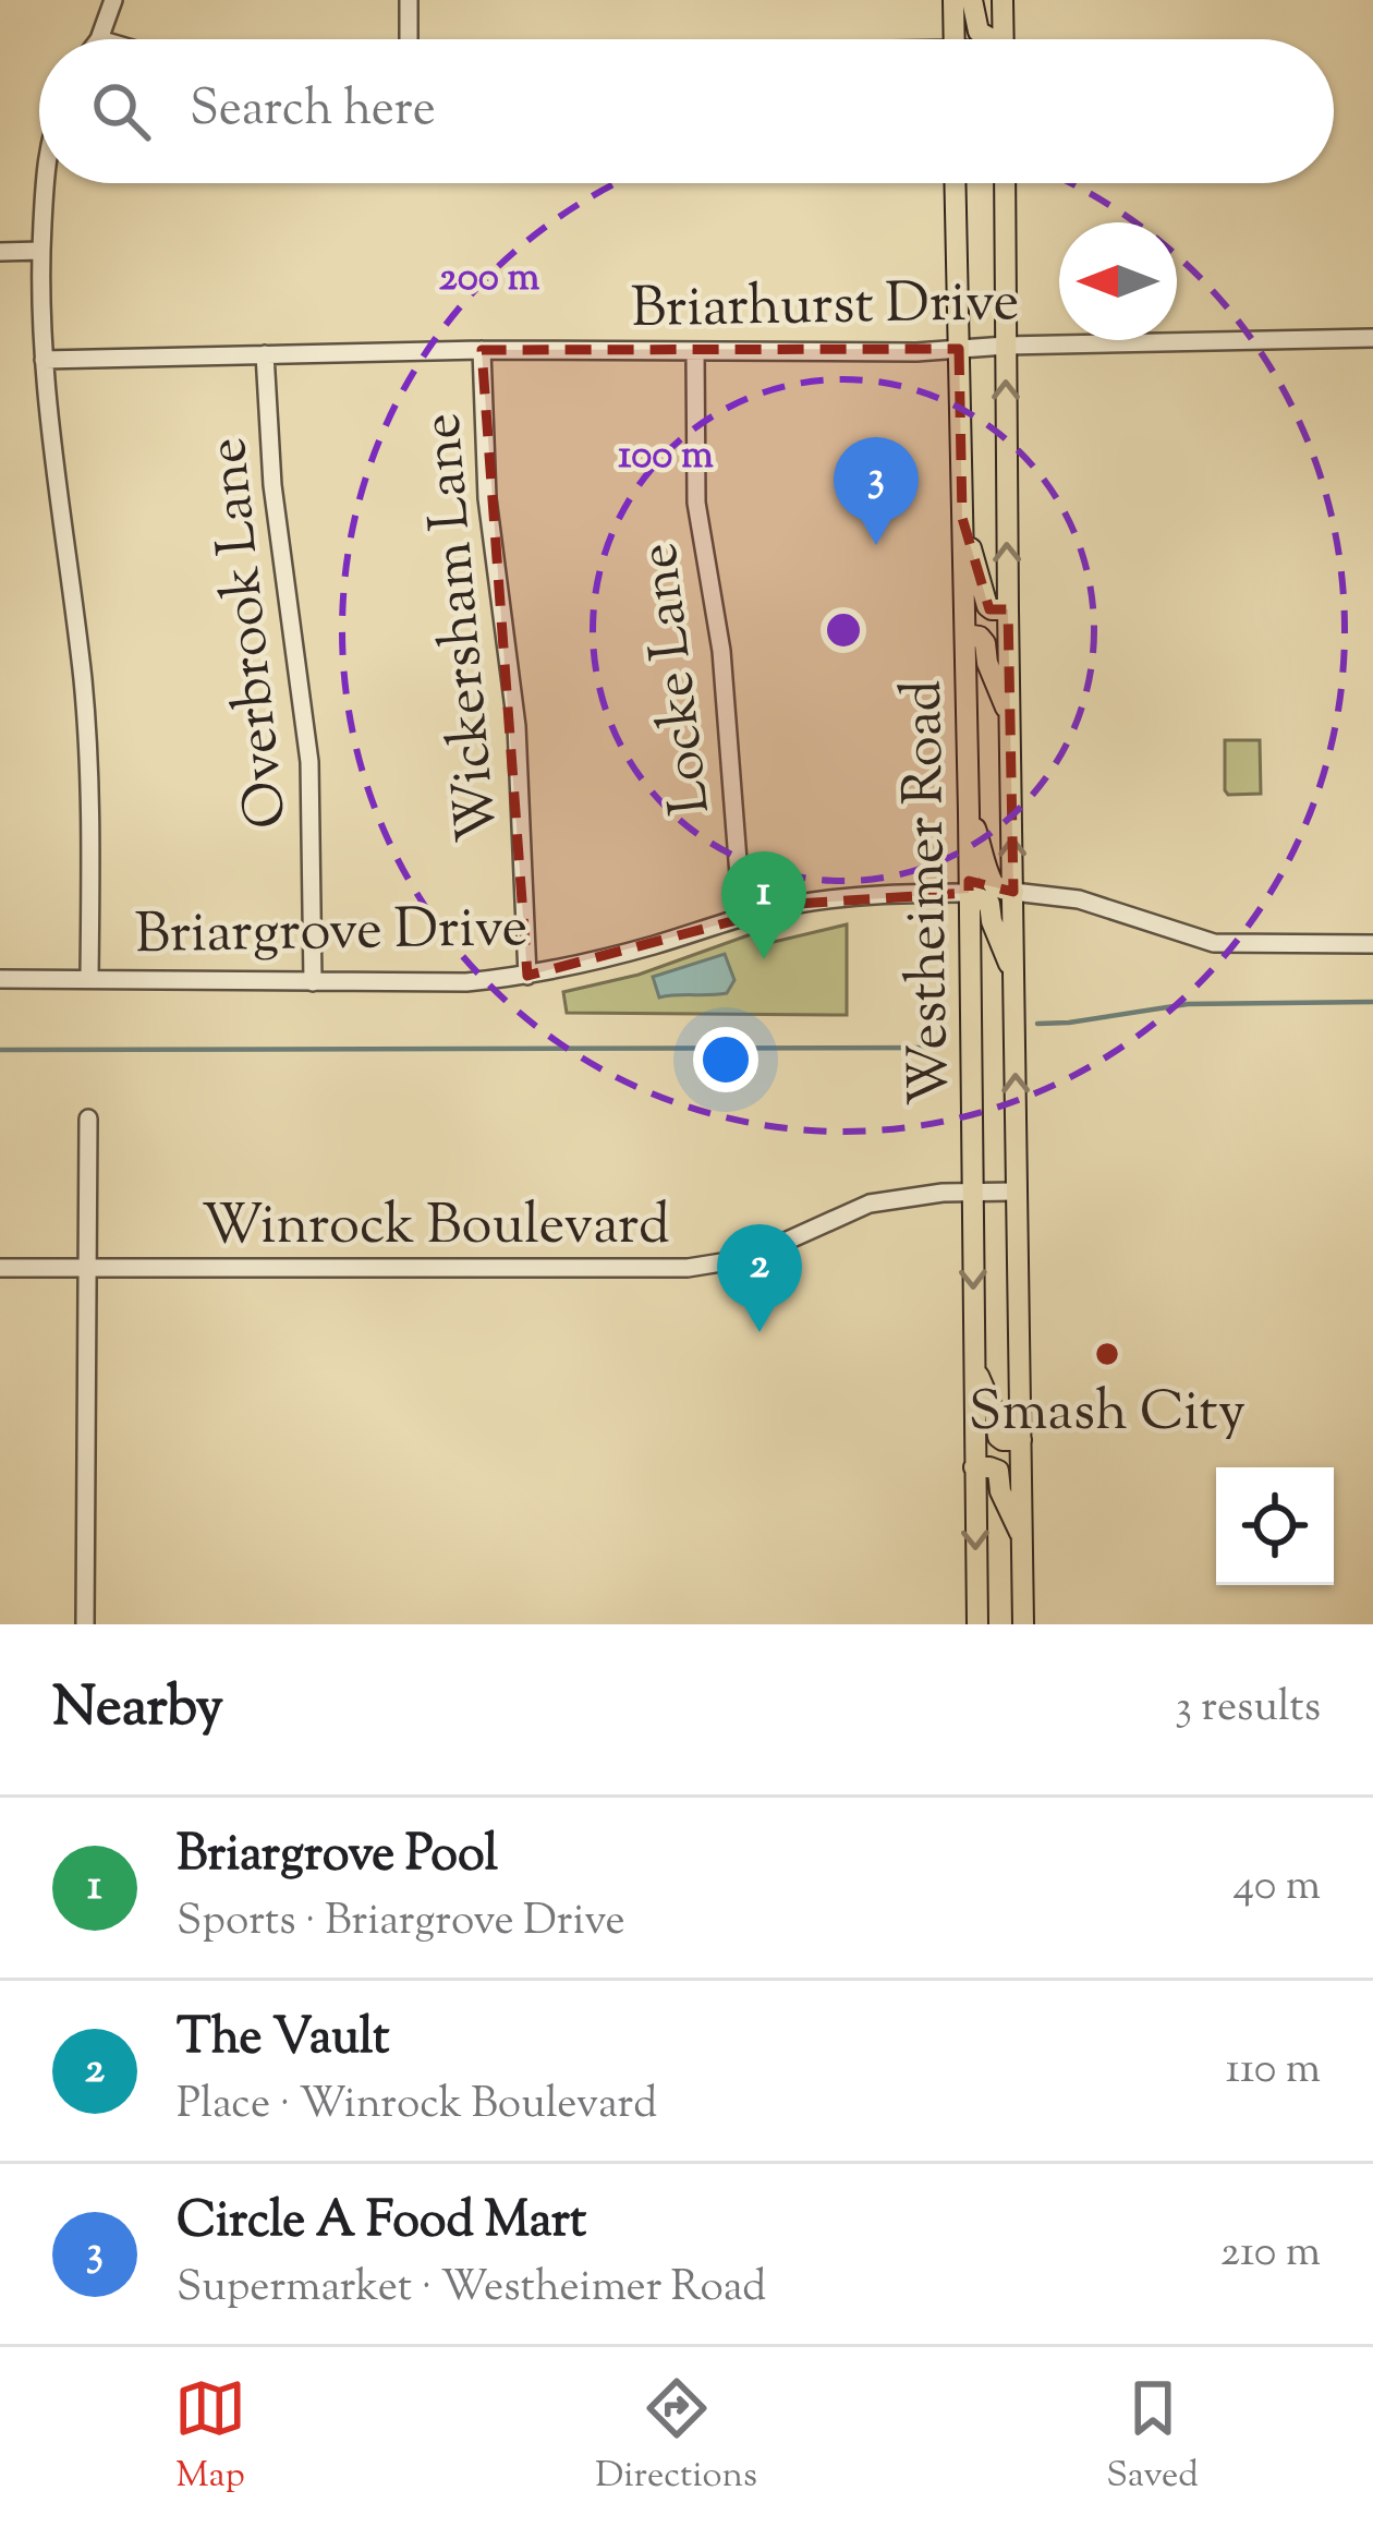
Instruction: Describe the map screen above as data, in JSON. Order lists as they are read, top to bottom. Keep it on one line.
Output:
{"streets":{"main road":["Westheimer Road"],"street":["Briarhurst Drive","Wickersham Lane","Overbrook Lane","Locke Lane","Briargrove Drive","Winrock Boulevard"]},"crossings":[["Briarhurst Drive","Wickersham Lane"],["Briarhurst Drive","Overbrook Lane"],["Briarhurst Drive","Locke Lane"],["Briarhurst Drive","Westheimer Road"],["Wickersham Lane","Briargrove Drive"],["Overbrook Lane","Briargrove Drive"],["Locke Lane","Briargrove Drive"],["Westheimer Road","Briargrove Drive"],["Westheimer Road","Winrock Boulevard"]],"places":["Smash City"],"north":"left","page":{"search":"Search here","pins":["3","1","2"],"heading":["Nearby","3 results"],"list":[{"mark":"1","name":"Briargrove Pool","note":"Sports · Briargrove Drive","value":"40 m"},{"mark":"2","name":"The Vault","note":"Place · Winrock Boulevard","value":"110 m"},{"mark":"3","name":"Circle A Food Mart","note":"Supermarket · Westheimer Road","value":"210 m"}],"nav":["Map","Directions","Saved"]},"rings":["200 m","100 m"]}
